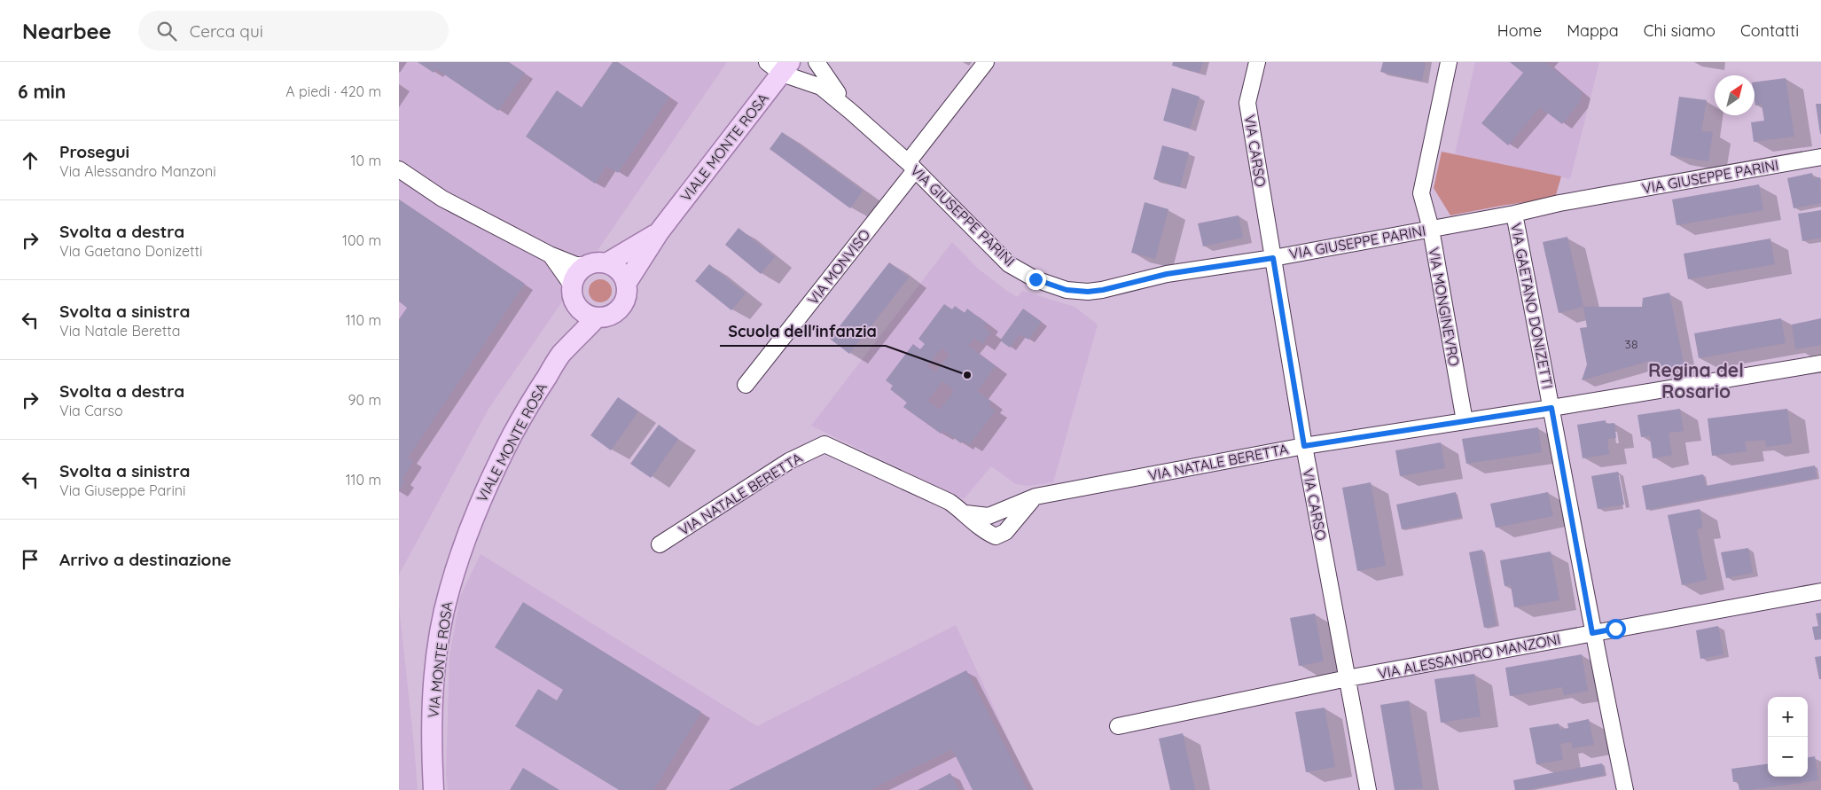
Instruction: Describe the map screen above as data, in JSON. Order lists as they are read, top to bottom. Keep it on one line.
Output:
{"streets":{"main road":["VIALE MONTE ROSA","VIA MONTE ROSA"],"street":["VIA CARSO","VIA GIUSEPPE PARINI","VIA MONVISO","VIA GAETANO DONIZETTI","VIA MONGINEVRO","VIA NATALE BERETTA","VIA ALESSANDRO MANZONI"]},"crossings":[["VIALE MONTE ROSA","VIA GIUSEPPE PARINI"],["VIALE MONTE ROSA","VIA MONTE ROSA"],["VIA CARSO","VIA GIUSEPPE PARINI"],["VIA CARSO","VIA NATALE BERETTA"],["VIA CARSO","VIA ALESSANDRO MANZONI"],["VIA GIUSEPPE PARINI","VIA MONVISO"],["VIA GIUSEPPE PARINI","VIA GAETANO DONIZETTI"],["VIA GIUSEPPE PARINI","VIA MONGINEVRO"],["VIA GAETANO DONIZETTI","VIA NATALE BERETTA"],["VIA GAETANO DONIZETTI","VIA ALESSANDRO MANZONI"],["VIA MONGINEVRO","VIA NATALE BERETTA"]],"districts":["Regina del Rosario"],"places":["Scuola dell'infanzia"],"house_numbers":["38"],"north":"top right","page":{"header":"Nearbee","search":"Cerca qui","nav":["Home","Mappa","Chi siamo","Contatti"],"heading":["6 min","A piedi · 420 m"],"list":[["Prosegui","Via Alessandro Manzoni","10 m"],["Svolta a destra","Via Gaetano Donizetti","100 m"],["Svolta a sinistra","Via Natale Beretta","110 m"],["Svolta a destra","Via Carso","90 m"],["Svolta a sinistra","Via Giuseppe Parini","110 m"],"Arrivo a destinazione"],"map_buttons":["+","−"]}}
